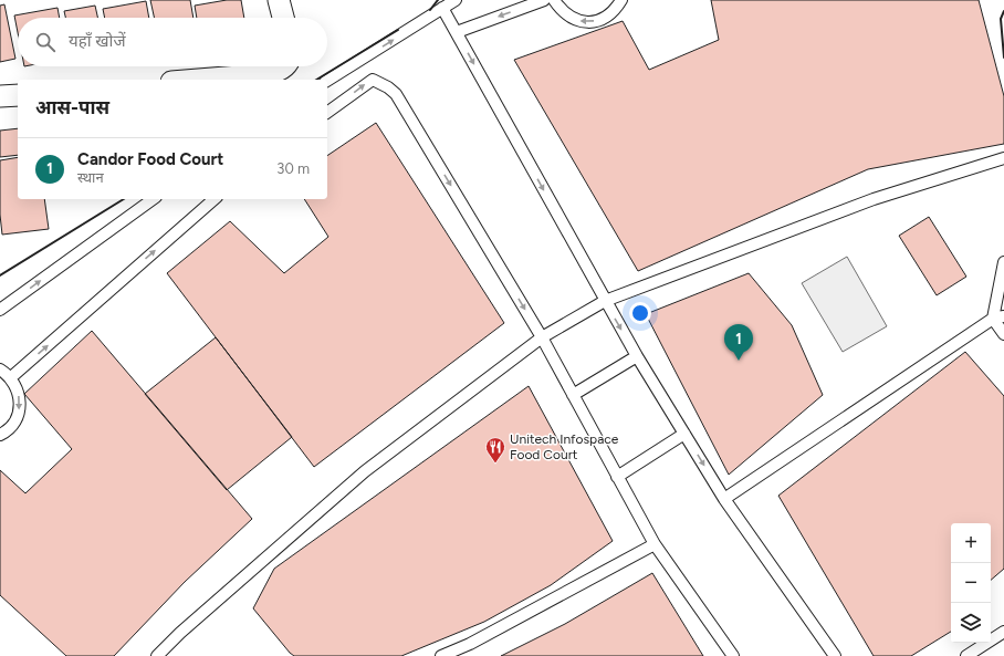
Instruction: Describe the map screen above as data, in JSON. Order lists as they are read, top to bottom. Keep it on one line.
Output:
{"places":{"restaurant":["Unitech Infospace Food Court"]},"page":{"search":"यहाँ खोजें","heading":"आस-पास","list":[{"mark":"1","name":"Candor Food Court","note":"स्थान","value":"30 m"}],"pins":"1","map_buttons":["+","−"]}}
